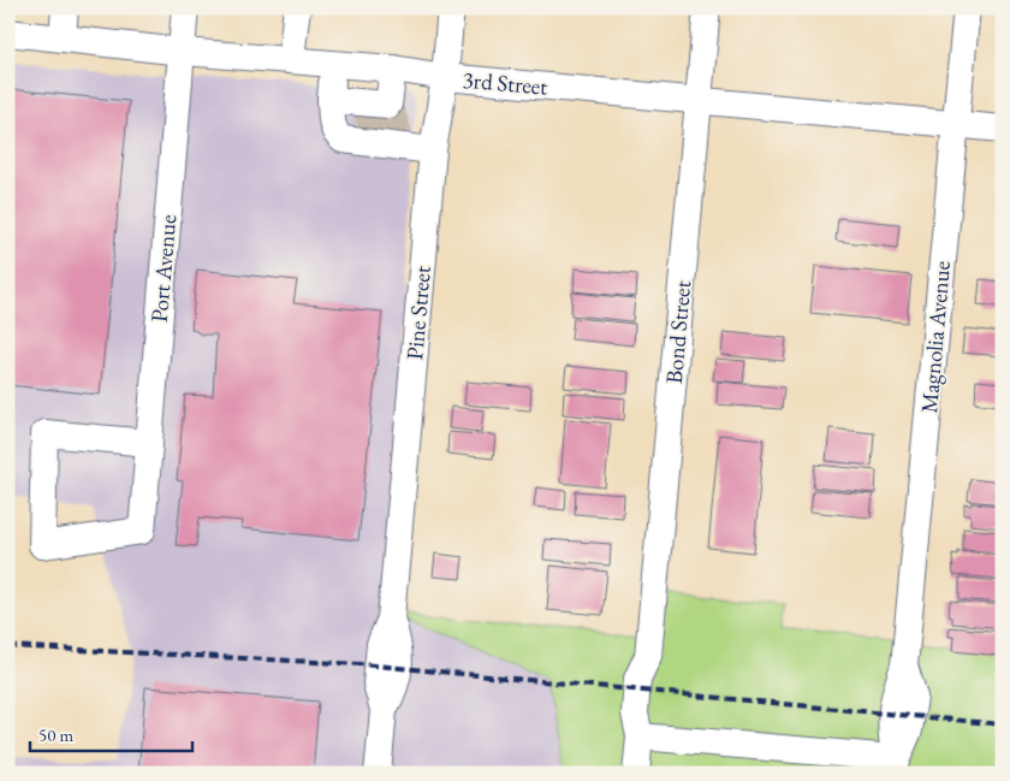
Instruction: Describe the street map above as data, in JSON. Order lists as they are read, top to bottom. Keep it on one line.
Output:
{"streets":{"street":["3rd Street","Port Avenue","Pine Street","Bond Street","Magnolia Avenue"]},"crossings":[["3rd Street","Port Avenue"],["3rd Street","Pine Street"],["3rd Street","Bond Street"],["3rd Street","Magnolia Avenue"]],"scale_bar":"50 m"}
